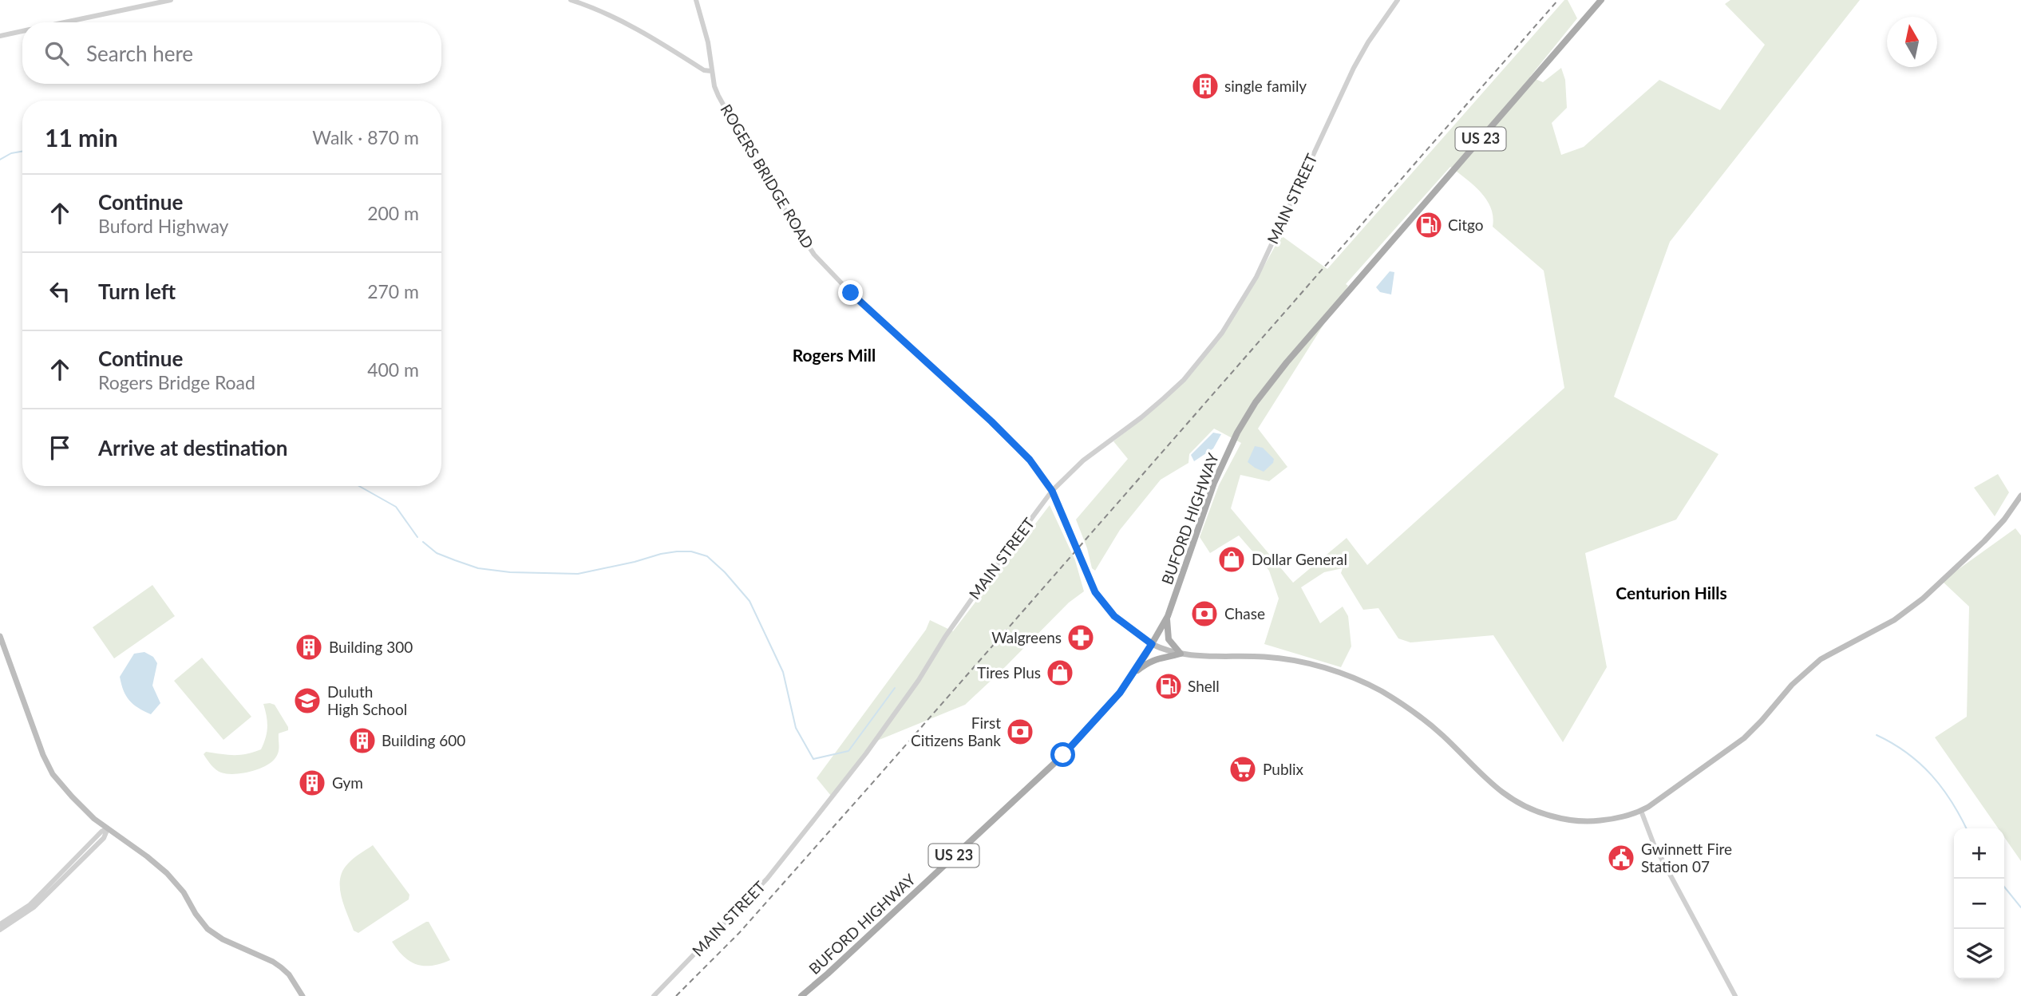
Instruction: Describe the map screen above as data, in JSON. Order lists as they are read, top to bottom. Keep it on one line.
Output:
{"streets":{"main road":["US 23","BUFORD HIGHWAY"],"street":["ROGERS BRIDGE ROAD","MAIN STREET"]},"crossings":[["ROGERS BRIDGE ROAD","MAIN STREET"],["ROGERS BRIDGE ROAD","BUFORD HIGHWAY"]],"districts":["Rogers Mill","Centurion Hills"],"places":{"building":["single family","Building 300","Building 600","Gym"],"fuel station":["Citgo","Shell"],"shop":["Dollar General","Tires Plus"],"bank":["Chase","First Citizens Bank"],"pharmacy":["Walgreens"],"school or university":["Duluth High School"],"supermarket":["Publix"],"public building":["Gwinnett Fire Station 07"]},"north":"top","page":{"search":"Search here","heading":["11 min","Walk · 870 m"],"list":[["Continue","Buford Highway","200 m"],["Turn left","270 m"],["Continue","Rogers Bridge Road","400 m"],"Arrive at destination"],"map_buttons":["+","−"]}}
